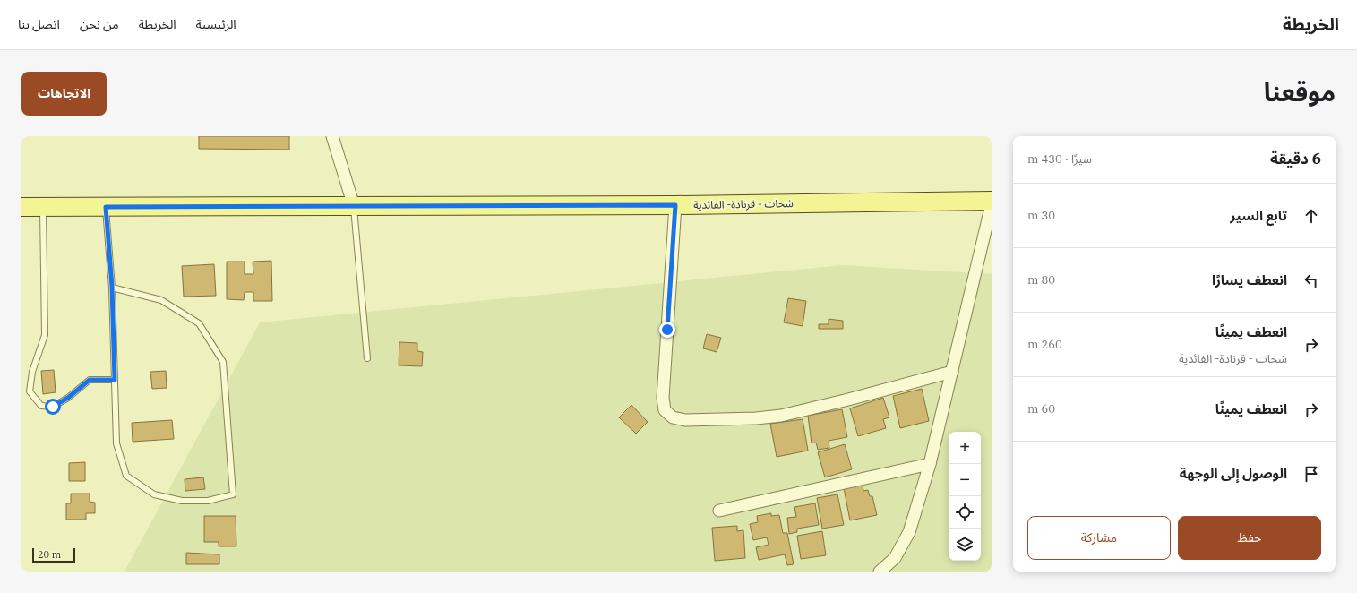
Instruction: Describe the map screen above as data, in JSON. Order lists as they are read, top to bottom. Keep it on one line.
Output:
{"streets":{"main road":["شحات - قرنادة- الفائدية"]},"scale_bar":"20 m","page":{"header":"الخريطة","nav":["الرئيسية","الخريطة","من نحن","اتصل بنا"],"title":"موقعنا","buttons":["الاتجاهات",["حفظ","مشاركة"]],"heading":["6 دقيقة","سيرًا · 430 m"],"list":[["تابع السير","30 m"],["انعطف يسارًا","80 m"],["انعطف يمينًا","شحات - قرنادة- الفائدية","260 m"],["انعطف يمينًا","60 m"],"الوصول إلى الوجهة"],"map_buttons":["+","−"],"scale":"20 m"}}
